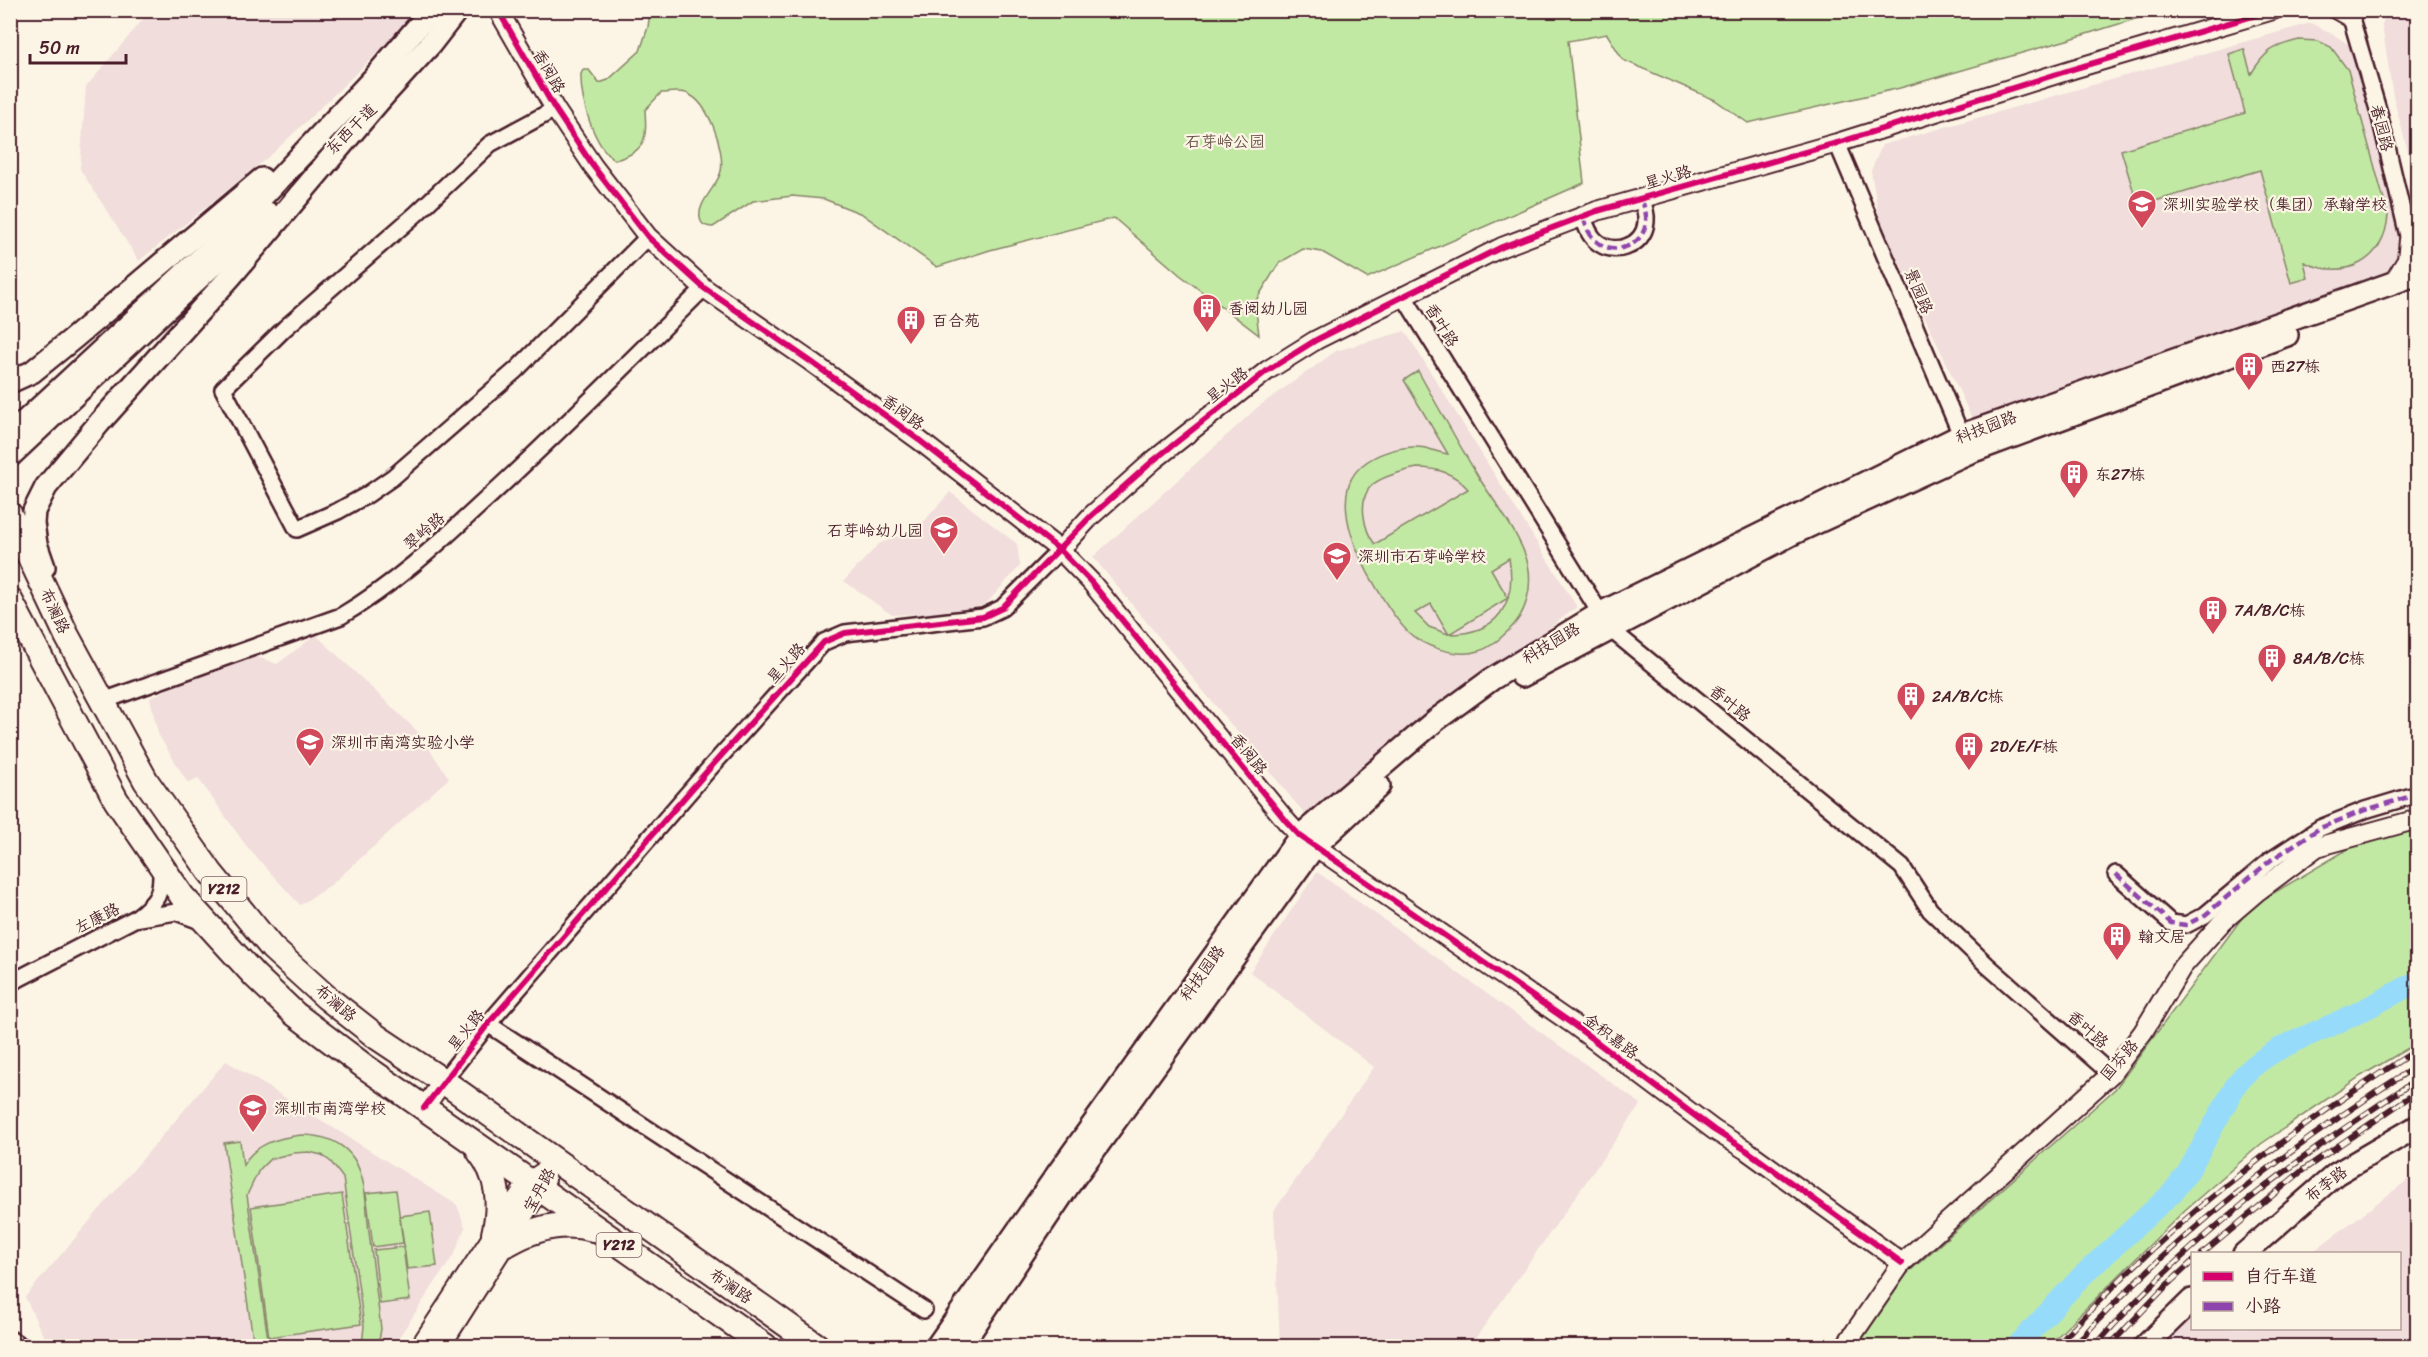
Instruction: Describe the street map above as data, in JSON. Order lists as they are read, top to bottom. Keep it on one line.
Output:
{"streets":{"main road":["东西干道","科技园路","布澜路","Y212","布李路"],"street":["香阅路","春园路","星火路","景园路","香叶路","翠岭路","左康路","金积嘉路","国芬路","宝丹路"]},"crossings":[["香阅路","星火路"],["香阅路","科技园路"],["香阅路","翠岭路"],["香阅路","金积嘉路"],["春园路","科技园路"],["星火路","景园路"],["星火路","香叶路"],["星火路","布澜路"],["景园路","科技园路"],["香叶路","科技园路"],["香叶路","国芬路"],["科技园路","金积嘉路"],["翠岭路","布澜路"],["布澜路","左康路"],["布澜路","宝丹路"],["金积嘉路","国芬路"]],"parks":["石芽岭公园"],"places":{"school or university":["深圳实验学校（集团）承翰学校","石芽岭幼儿园","深圳市石芽岭学校","深圳市南湾实验小学","深圳市南湾学校"],"building":["香阅幼儿园","百合苑","西27栋","东27栋","7A/B/C栋","8A/B/C栋","2A/B/C栋","2D/E/F栋","翰文居"]},"legend":["自行车道","小路"],"scale_bar":"50 m"}
